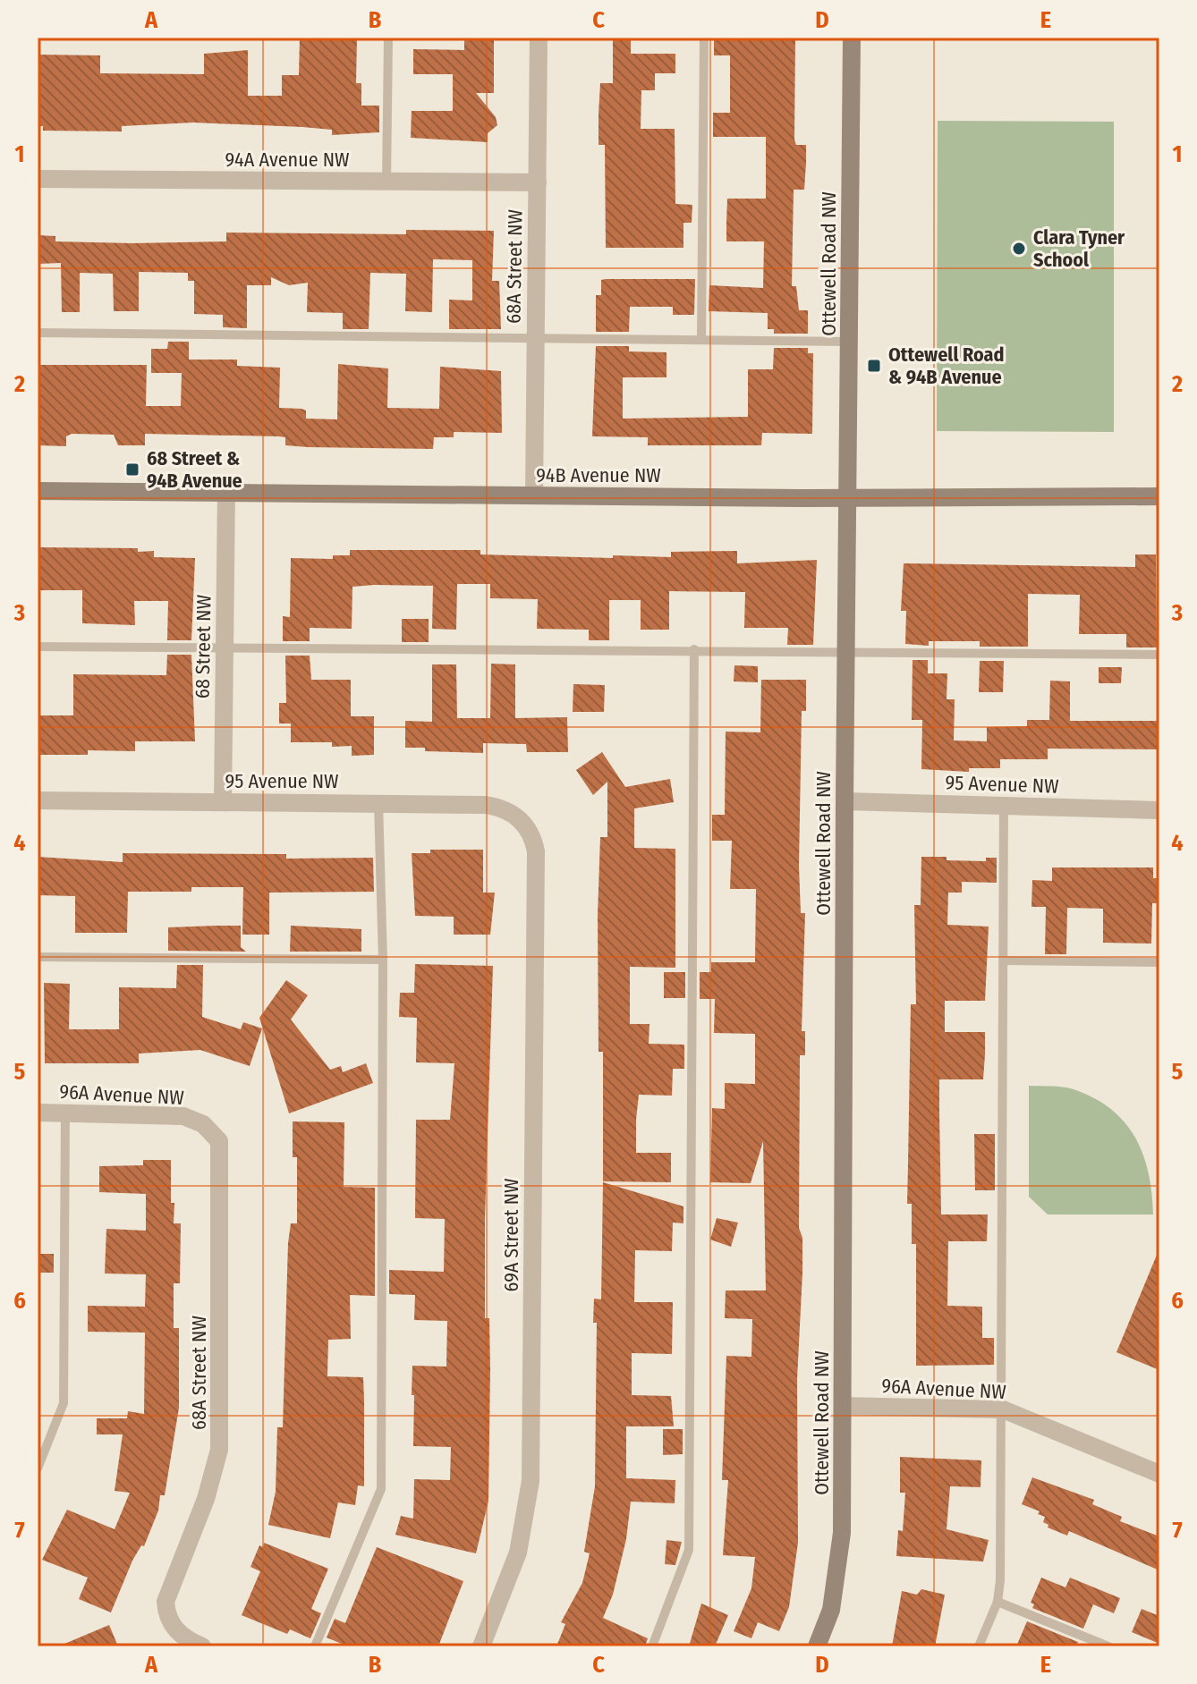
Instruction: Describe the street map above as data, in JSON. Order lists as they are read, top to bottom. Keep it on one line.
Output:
{"streets":{"street":["94A Avenue NW","Ottewell Road NW","68A Street NW","94B Avenue NW","68 Street NW","95 Avenue NW","96A Avenue NW","69A Street NW"]},"crossings":[["94A Avenue NW","68A Street NW"],["Ottewell Road NW","94B Avenue NW"],["Ottewell Road NW","95 Avenue NW"],["Ottewell Road NW","96A Avenue NW"],["68A Street NW","94B Avenue NW"],["68A Street NW","96A Avenue NW"],["94B Avenue NW","68 Street NW"],["68 Street NW","95 Avenue NW"],["95 Avenue NW","69A Street NW"]],"places":{"other":["Clara Tyner School"],"transit":["Ottewell Road & 94B Avenue","68 Street & 94B Avenue"]},"grid":{"columns":["A","B","C","D","E"],"rows":["1","2","3","4","5","6","7"]}}
